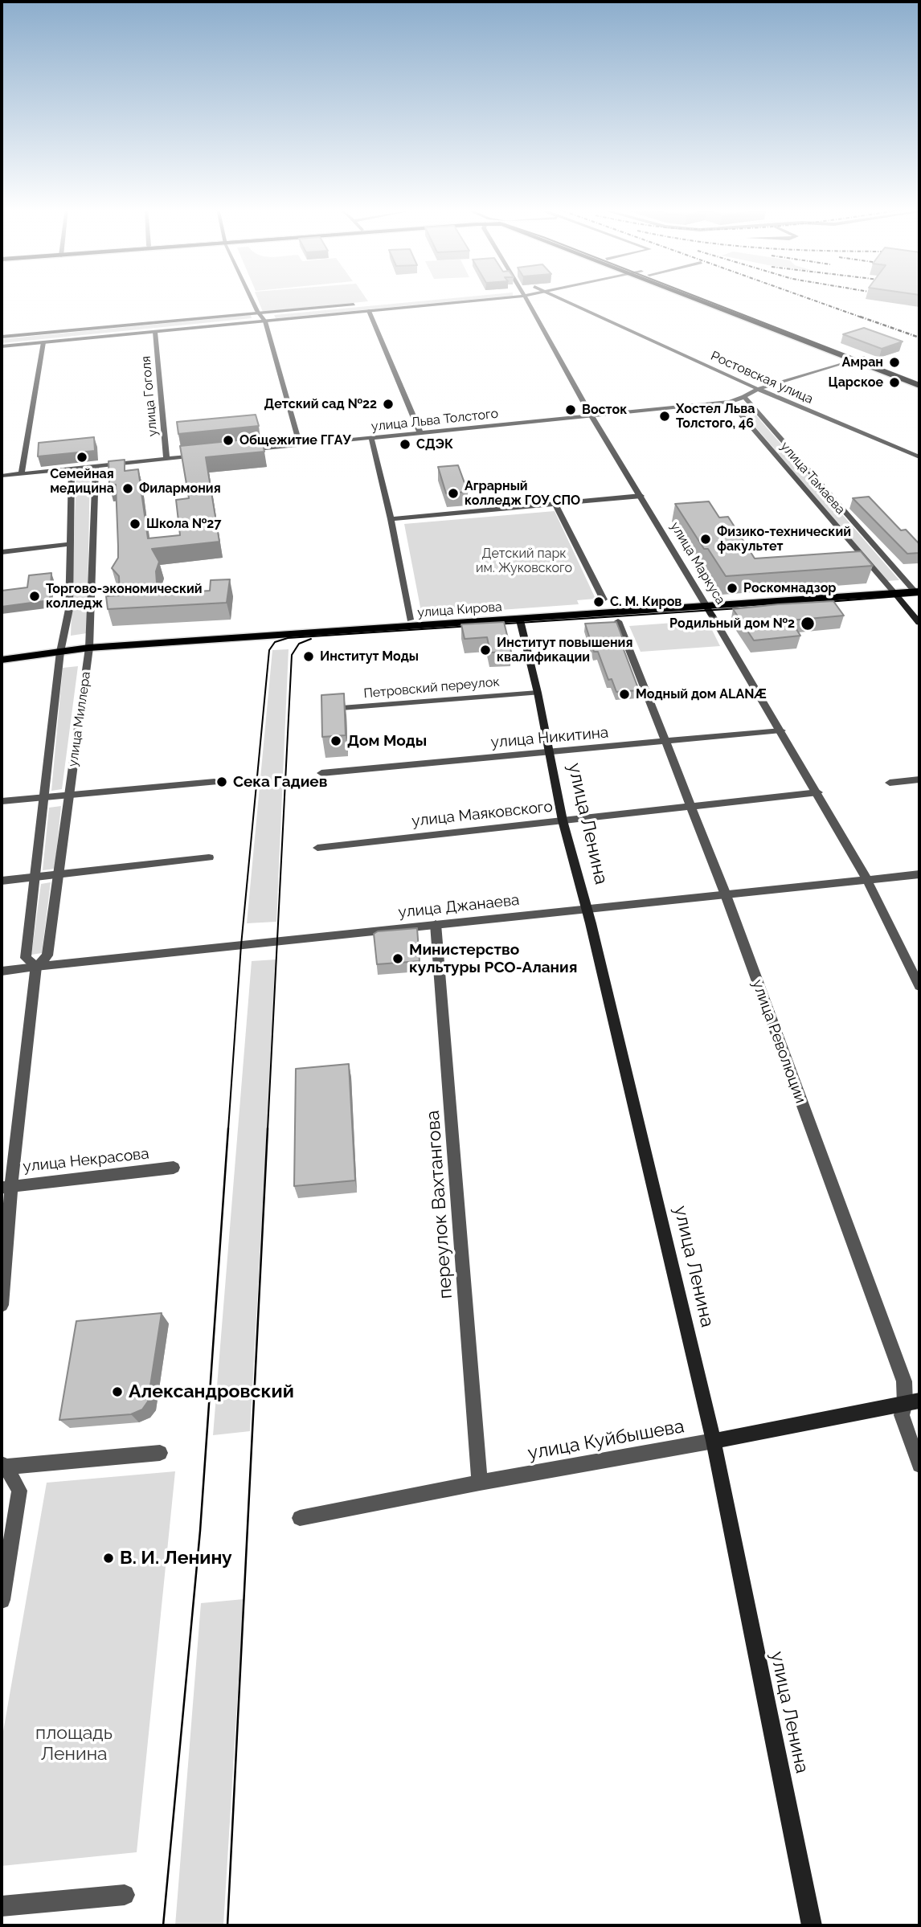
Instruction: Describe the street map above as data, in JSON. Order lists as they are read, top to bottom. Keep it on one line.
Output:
{"streets":{"main road":["улица Тамаева","улица Кирова","улица Ленина","улица Куйбышева"],"street":["Ростовская улица","улица Гоголя","улица Льва Толстого","улица Маркуса","Петровский переулок","улица Миллера","улица Никитина","улица Маяковского","улица Джанаева","улица Революции","улица Некрасова","переулок Вахтангова"]},"crossings":[["Ростовская улица","улица Льва Толстого"],["улица Льва Толстого","улица Тамаева"],["улица Льва Толстого","улица Маркуса"],["улица Тамаева","улица Кирова"],["улица Маркуса","улица Кирова"],["улица Маркуса","улица Никитина"],["улица Маркуса","улица Маяковского"],["улица Маркуса","улица Джанаева"],["улица Кирова","улица Миллера"],["улица Кирова","улица Ленина"],["улица Кирова","улица Революции"],["Петровский переулок","улица Ленина"],["улица Миллера","улица Джанаева"],["улица Миллера","улица Некрасова"],["улица Никитина","улица Ленина"],["улица Никитина","улица Революции"],["улица Маяковского","улица Ленина"],["улица Маяковского","улица Революции"],["улица Ленина","улица Джанаева"],["улица Ленина","улица Куйбышева"],["улица Джанаева","улица Революции"],["улица Джанаева","переулок Вахтангова"],["улица Революции","улица Куйбышева"],["переулок Вахтангова","улица Куйбышева"]],"parks":["Детский парк им. Жуковского","площадь Ленина"],"places":["Амран","Царское","Детский сад №22","Восток","Хостел Льва Толстого, 46","Общежитие ГГАУ","СДЭК","Семейная медицина","Филармония","Аграрный колледж ГОУ СПО","Школа №27","Физико-технический факультет","Роскомнадзор","Торгово-экономический колледж","С. М. Киров","Родильный дом №2","Институт повышения квалификации","Институт Моды","Модный дом ALANÆ","Дом Моды","Сека Гадиев","Министерство культуры РСО-Алания","Александровский","В. И. Ленину"]}
